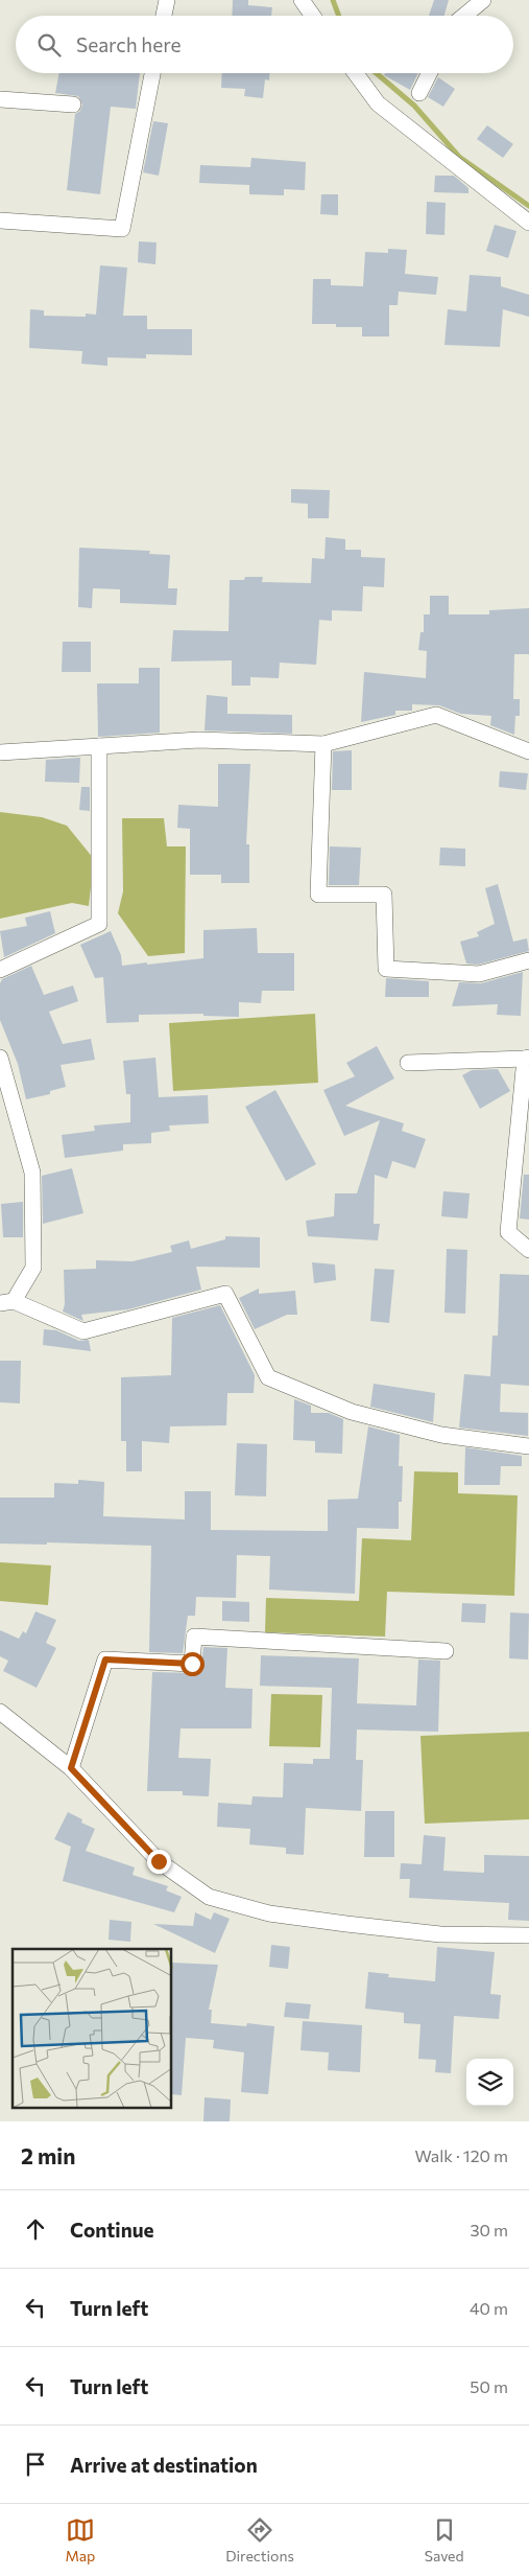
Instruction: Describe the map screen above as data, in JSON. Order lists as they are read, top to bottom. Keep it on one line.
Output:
{"page":{"search":"Search here","heading":["2 min","Walk · 120 m"],"list":[["Continue","30 m"],["Turn left","40 m"],["Turn left","50 m"],"Arrive at destination"],"nav":["Map","Directions","Saved"]}}
